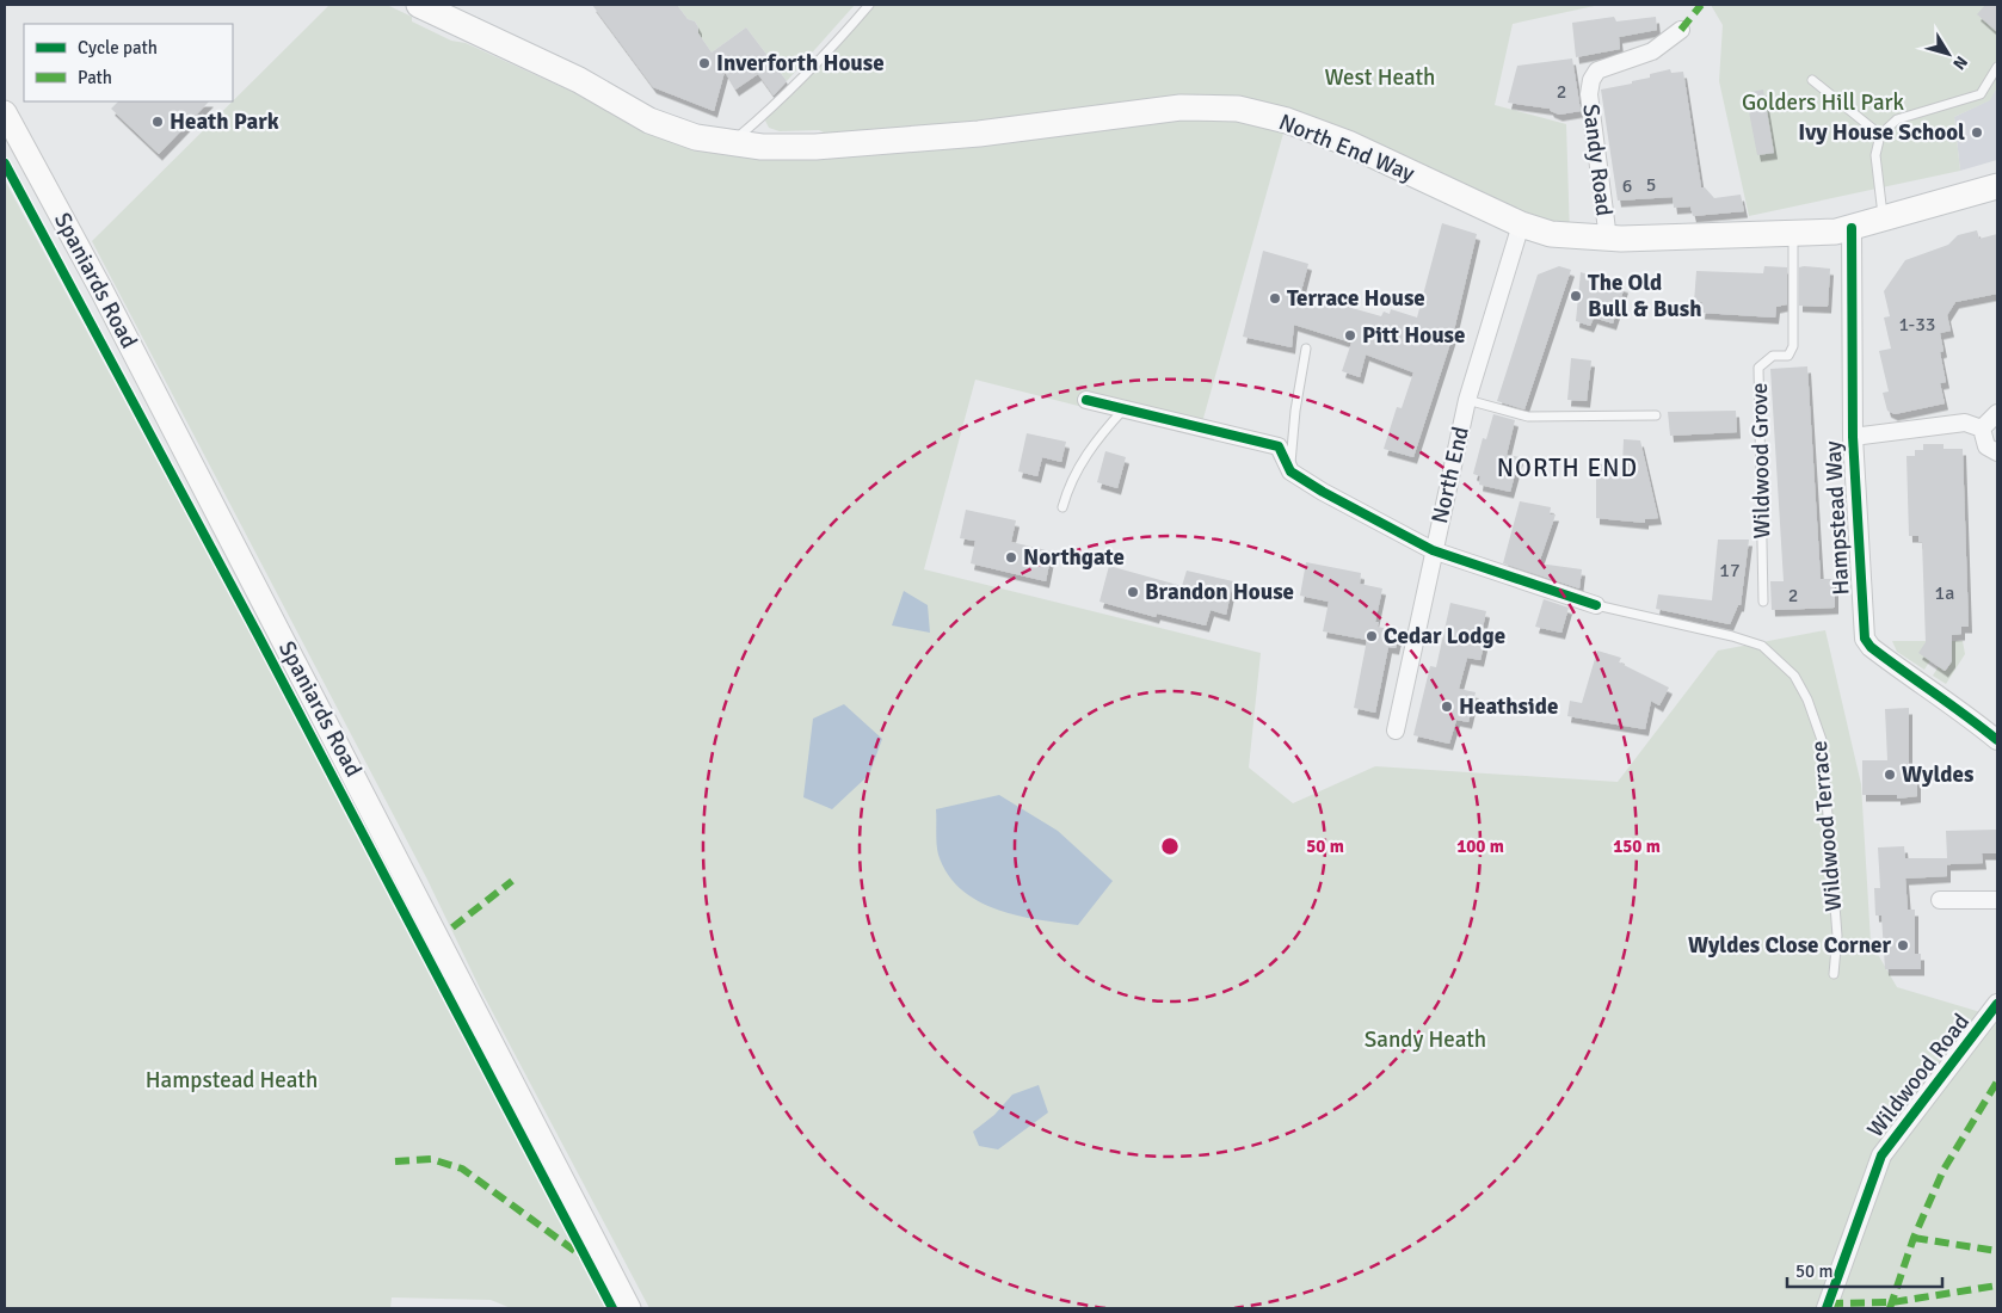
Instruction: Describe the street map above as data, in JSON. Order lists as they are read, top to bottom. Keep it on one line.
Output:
{"streets":{"main road":["North End Way","Spaniards Road"],"street":["Sandy Road","North End","Hampstead Way","Wildwood Terrace","Wildwood Road"],"lane":["Wildwood Grove"]},"crossings":[["North End Way","Sandy Road"],["North End Way","Wildwood Grove"],["North End Way","North End"],["North End Way","Hampstead Way"],["North End","Wildwood Terrace"]],"districts":["NORTH END"],"parks":["West Heath","Golders Hill Park","Sandy Heath","Hampstead Heath"],"places":["Inverforth House","Heath Park","Ivy House School","The Old Bull & Bush","Terrace House","Pitt House","Northgate","Brandon House","Cedar Lodge","Heathside","Wyldes","Wyldes Close Corner"],"house_numbers":["2","5","6","1-33","17","1a","2"],"legend":["Cycle path","Path"],"scale_bar":"50 m","north":"bottom right","rings":["50 m","100 m","150 m"]}
